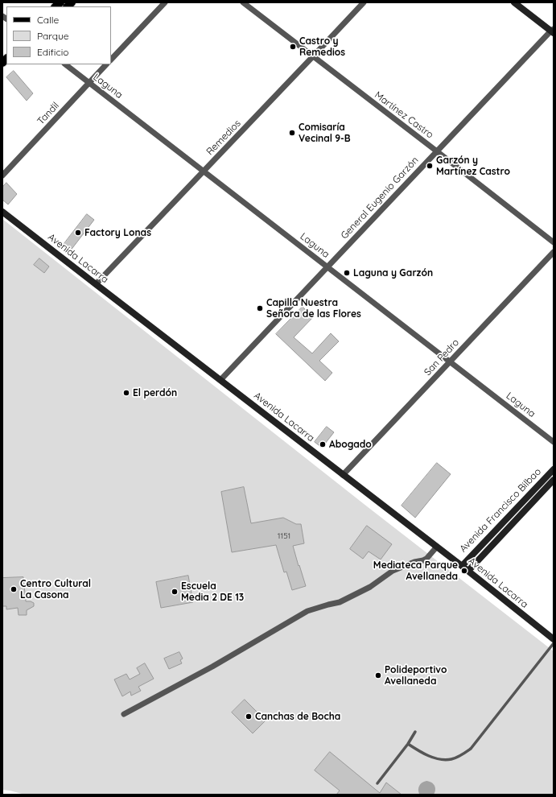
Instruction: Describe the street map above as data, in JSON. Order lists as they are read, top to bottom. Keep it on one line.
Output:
{"streets":{"street":["Laguna","Tandil","Martínez Castro","Remedios","General Eugenio Garzón","Avenida Lacarra","San Pedro","Avenida Francisco Bilbao"]},"crossings":[["Laguna","Tandil"],["Laguna","Remedios"],["Laguna","General Eugenio Garzón"],["Laguna","San Pedro"],["Martínez Castro","Remedios"],["Martínez Castro","General Eugenio Garzón"],["Remedios","Avenida Lacarra"],["General Eugenio Garzón","Avenida Lacarra"],["Avenida Lacarra","San Pedro"],["Avenida Lacarra","Avenida Francisco Bilbao"]],"places":["Castro y Remedios","Comisaría Vecinal 9-B","Garzón y Martínez Castro","Factory Lonas","Laguna y Garzón","Capilla Nuestra Señora de las Flores","El perdón","Abogado","Mediateca Parque Avellaneda","Centro Cultural La Casona","Escuela Media 2 DE 13","Polideportivo Avellaneda","Canchas de Bocha"],"house_numbers":["1151"],"legend":["Calle","Parque","Edificio"]}
